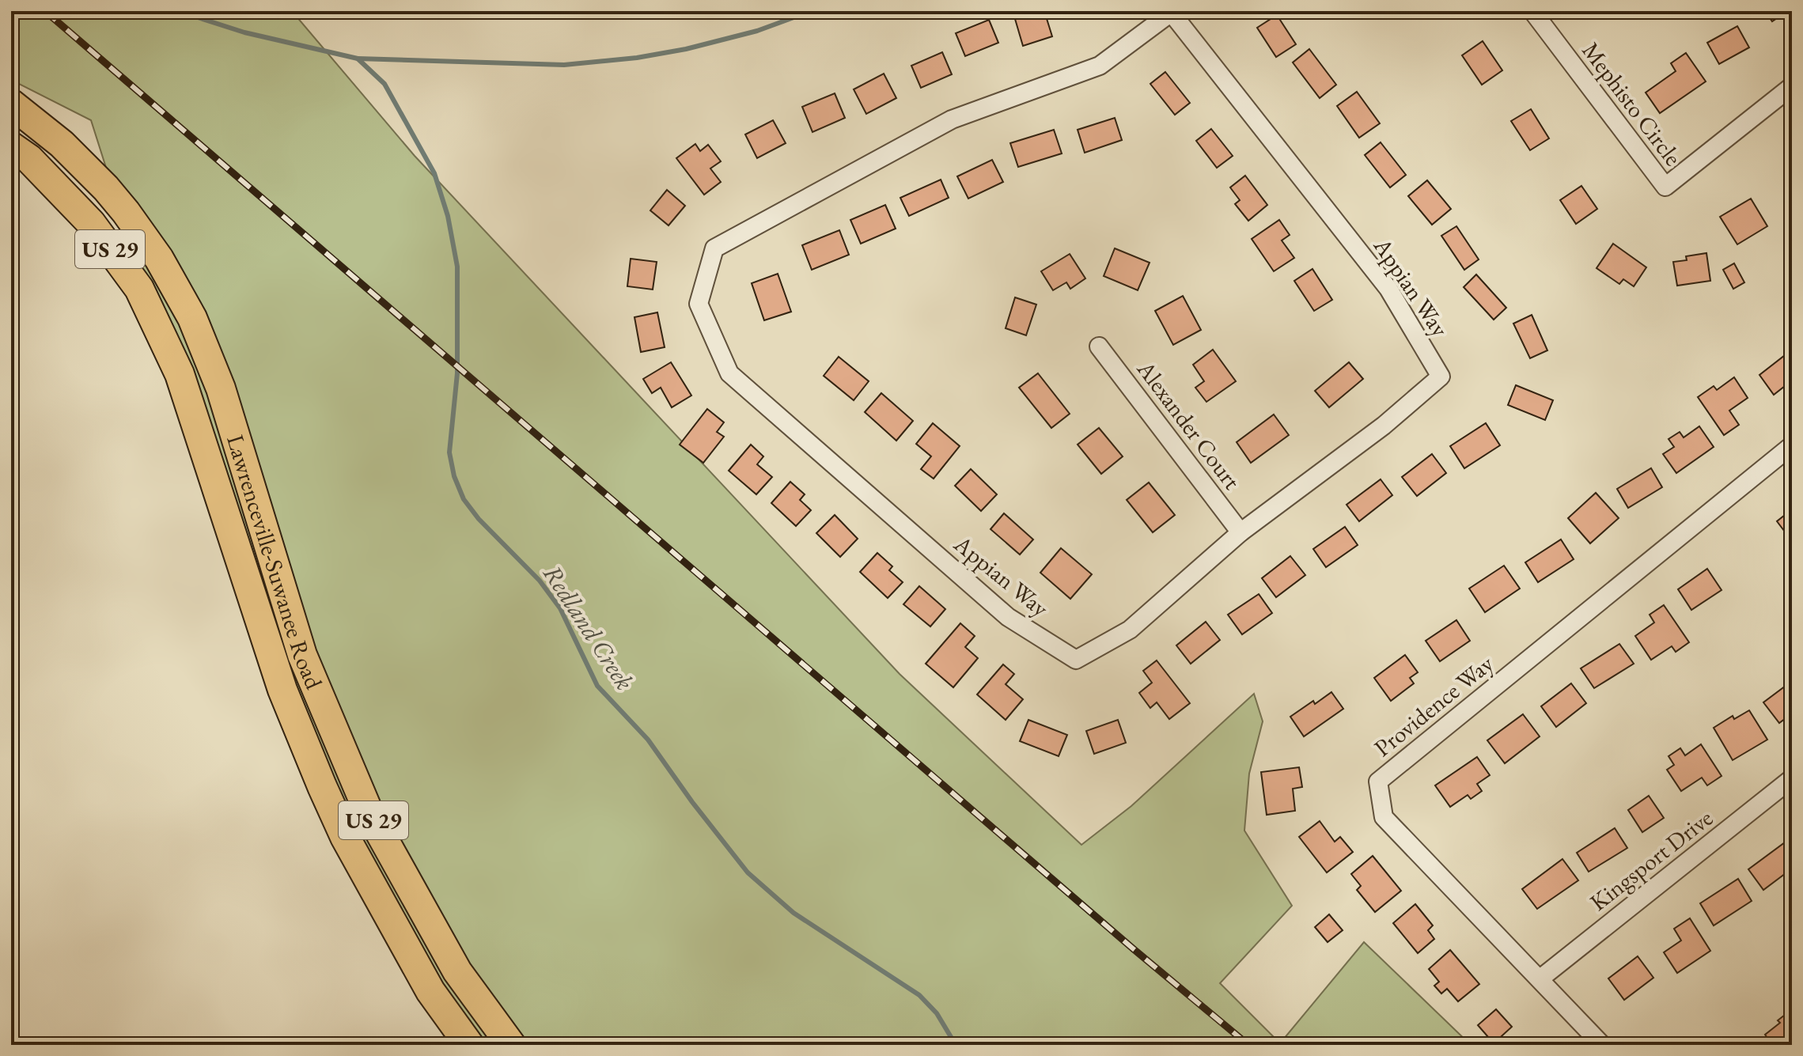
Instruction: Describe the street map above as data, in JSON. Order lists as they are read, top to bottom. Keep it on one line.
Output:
{"streets":{"main road":["US 29","Lawrenceville-Suwanee Road"],"street":["Mephisto Circle","Appian Way","Alexander Court","Providence Way","Kingsport Drive"]},"crossings":[["Appian Way","Alexander Court"],["Providence Way","Kingsport Drive"]],"water":["Redland Creek"]}
